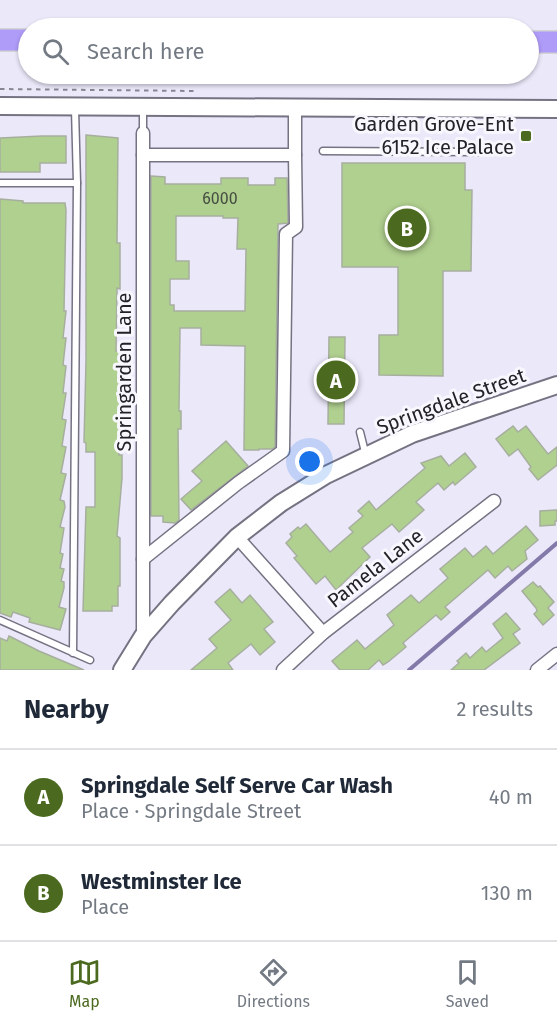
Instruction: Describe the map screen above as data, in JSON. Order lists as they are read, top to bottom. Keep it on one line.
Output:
{"streets":{"main road":["Springdale Street"],"street":["Springarden Lane","Pamela Lane"]},"crossings":[["Springarden Lane","Springdale Street"]],"places":{"transit":["Garden Grove-Ent 6152 Ice Palace"]},"house_numbers":["6000"],"page":{"search":"Search here","pins":["B","A"],"heading":["Nearby","2 results"],"list":[{"mark":"A","name":"Springdale Self Serve Car Wash","note":"Place · Springdale Street","value":"40 m"},{"mark":"B","name":"Westminster Ice","note":"Place","value":"130 m"}],"nav":["Map","Directions","Saved"]}}
